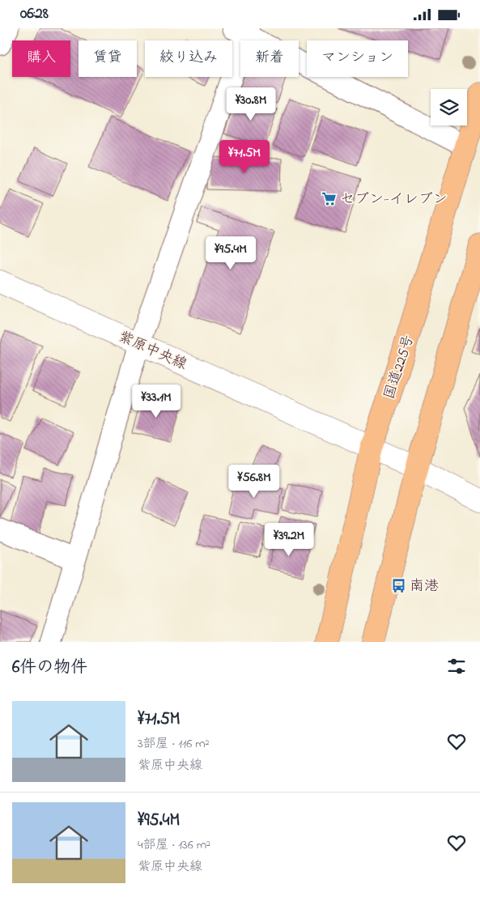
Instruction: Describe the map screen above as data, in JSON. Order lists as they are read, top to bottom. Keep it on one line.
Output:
{"streets":{"highway":["国道225号"],"street":["紫原中央線"]},"crossings":[["紫原中央線","国道225号"]],"places":{"supermarket":["セブン-イレブン"],"bus stop":["南港"]},"page":{"status":"06:28","chip":["購入","賃貸","絞り込み","新着","マンション"],"price":["¥30.8M","¥71.5M","¥95.4M","¥33.1M","¥56.8M","¥39.2M"],"heading":"6件の物件","list":[{"name":"¥71.5M","note":"3部屋 · 116 m² · 紫原中央線"},{"name":"¥95.4M","note":"4部屋 · 136 m² · 紫原中央線"}]}}
